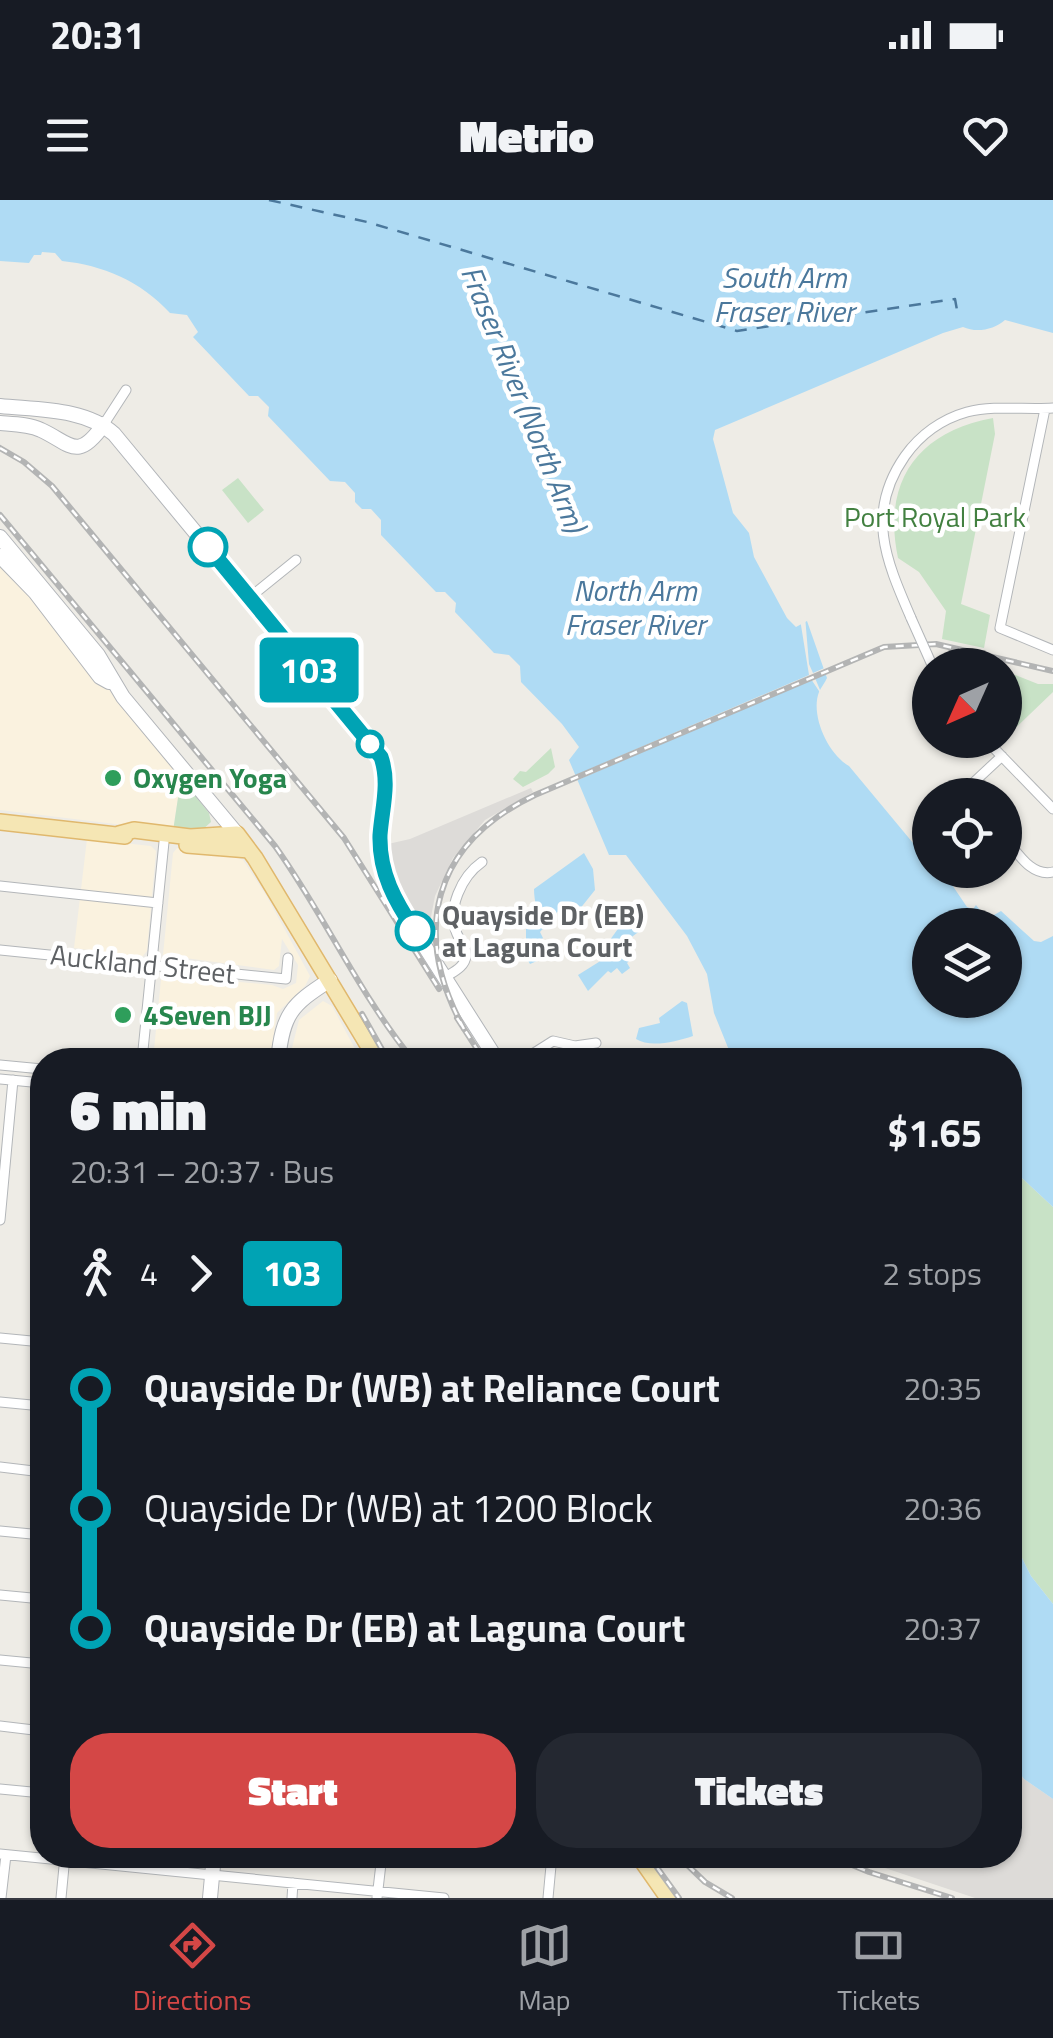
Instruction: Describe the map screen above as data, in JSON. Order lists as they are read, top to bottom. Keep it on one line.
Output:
{"streets":{"street":["Auckland Street"]},"water":["South Arm Fraser River","Fraser River (North Arm)","North Arm Fraser River"],"parks":["Port Royal Park"],"places":["Oxygen Yoga","Quayside Dr (EB) at Laguna Court","4Seven BJJ"],"lines":["bus line 103"],"north":"bottom left","page":{"status":"20:31","header":"Metrio","on_map":"103","heading":["6 min","20:31 – 20:37 · Bus","$1.65"],"legs":["4","103","2 stops"],"list":[{"name":"Quayside Dr (WB) at Reliance Court","value":"20:35"},{"name":"Quayside Dr (WB) at 1200 Block","value":"20:36"},{"name":"Quayside Dr (EB) at Laguna Court","value":"20:37"}],"buttons":["Start","Tickets"],"tabs":["Directions","Map","Tickets"]}}
